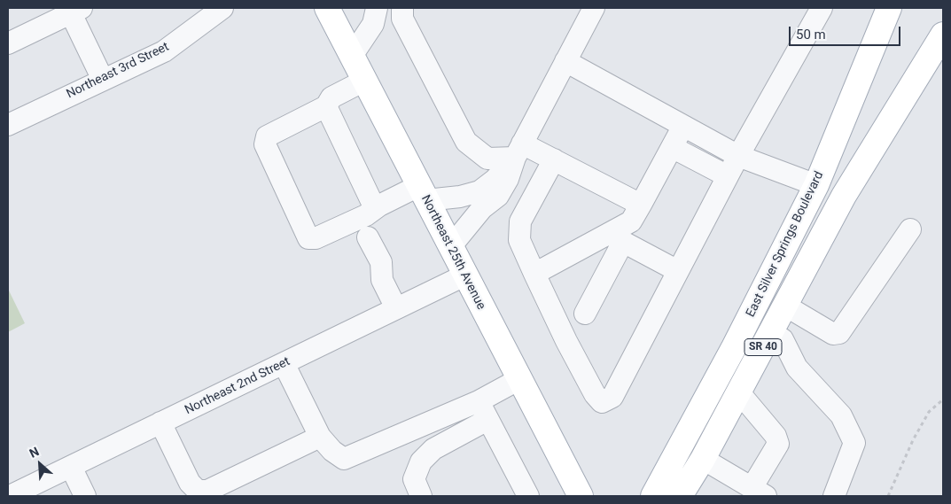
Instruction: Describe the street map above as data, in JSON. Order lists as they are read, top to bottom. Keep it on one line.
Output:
{"streets":{"main road":["East Silver Springs Boulevard","Northeast 25th Avenue","SR 40"],"street":["Northeast 3rd Street","Northeast 2nd Street"]},"crossings":[["East Silver Springs Boulevard","SR 40"],["Northeast 25th Avenue","Northeast 2nd Street"]],"scale_bar":"50 m","north":"top left"}
